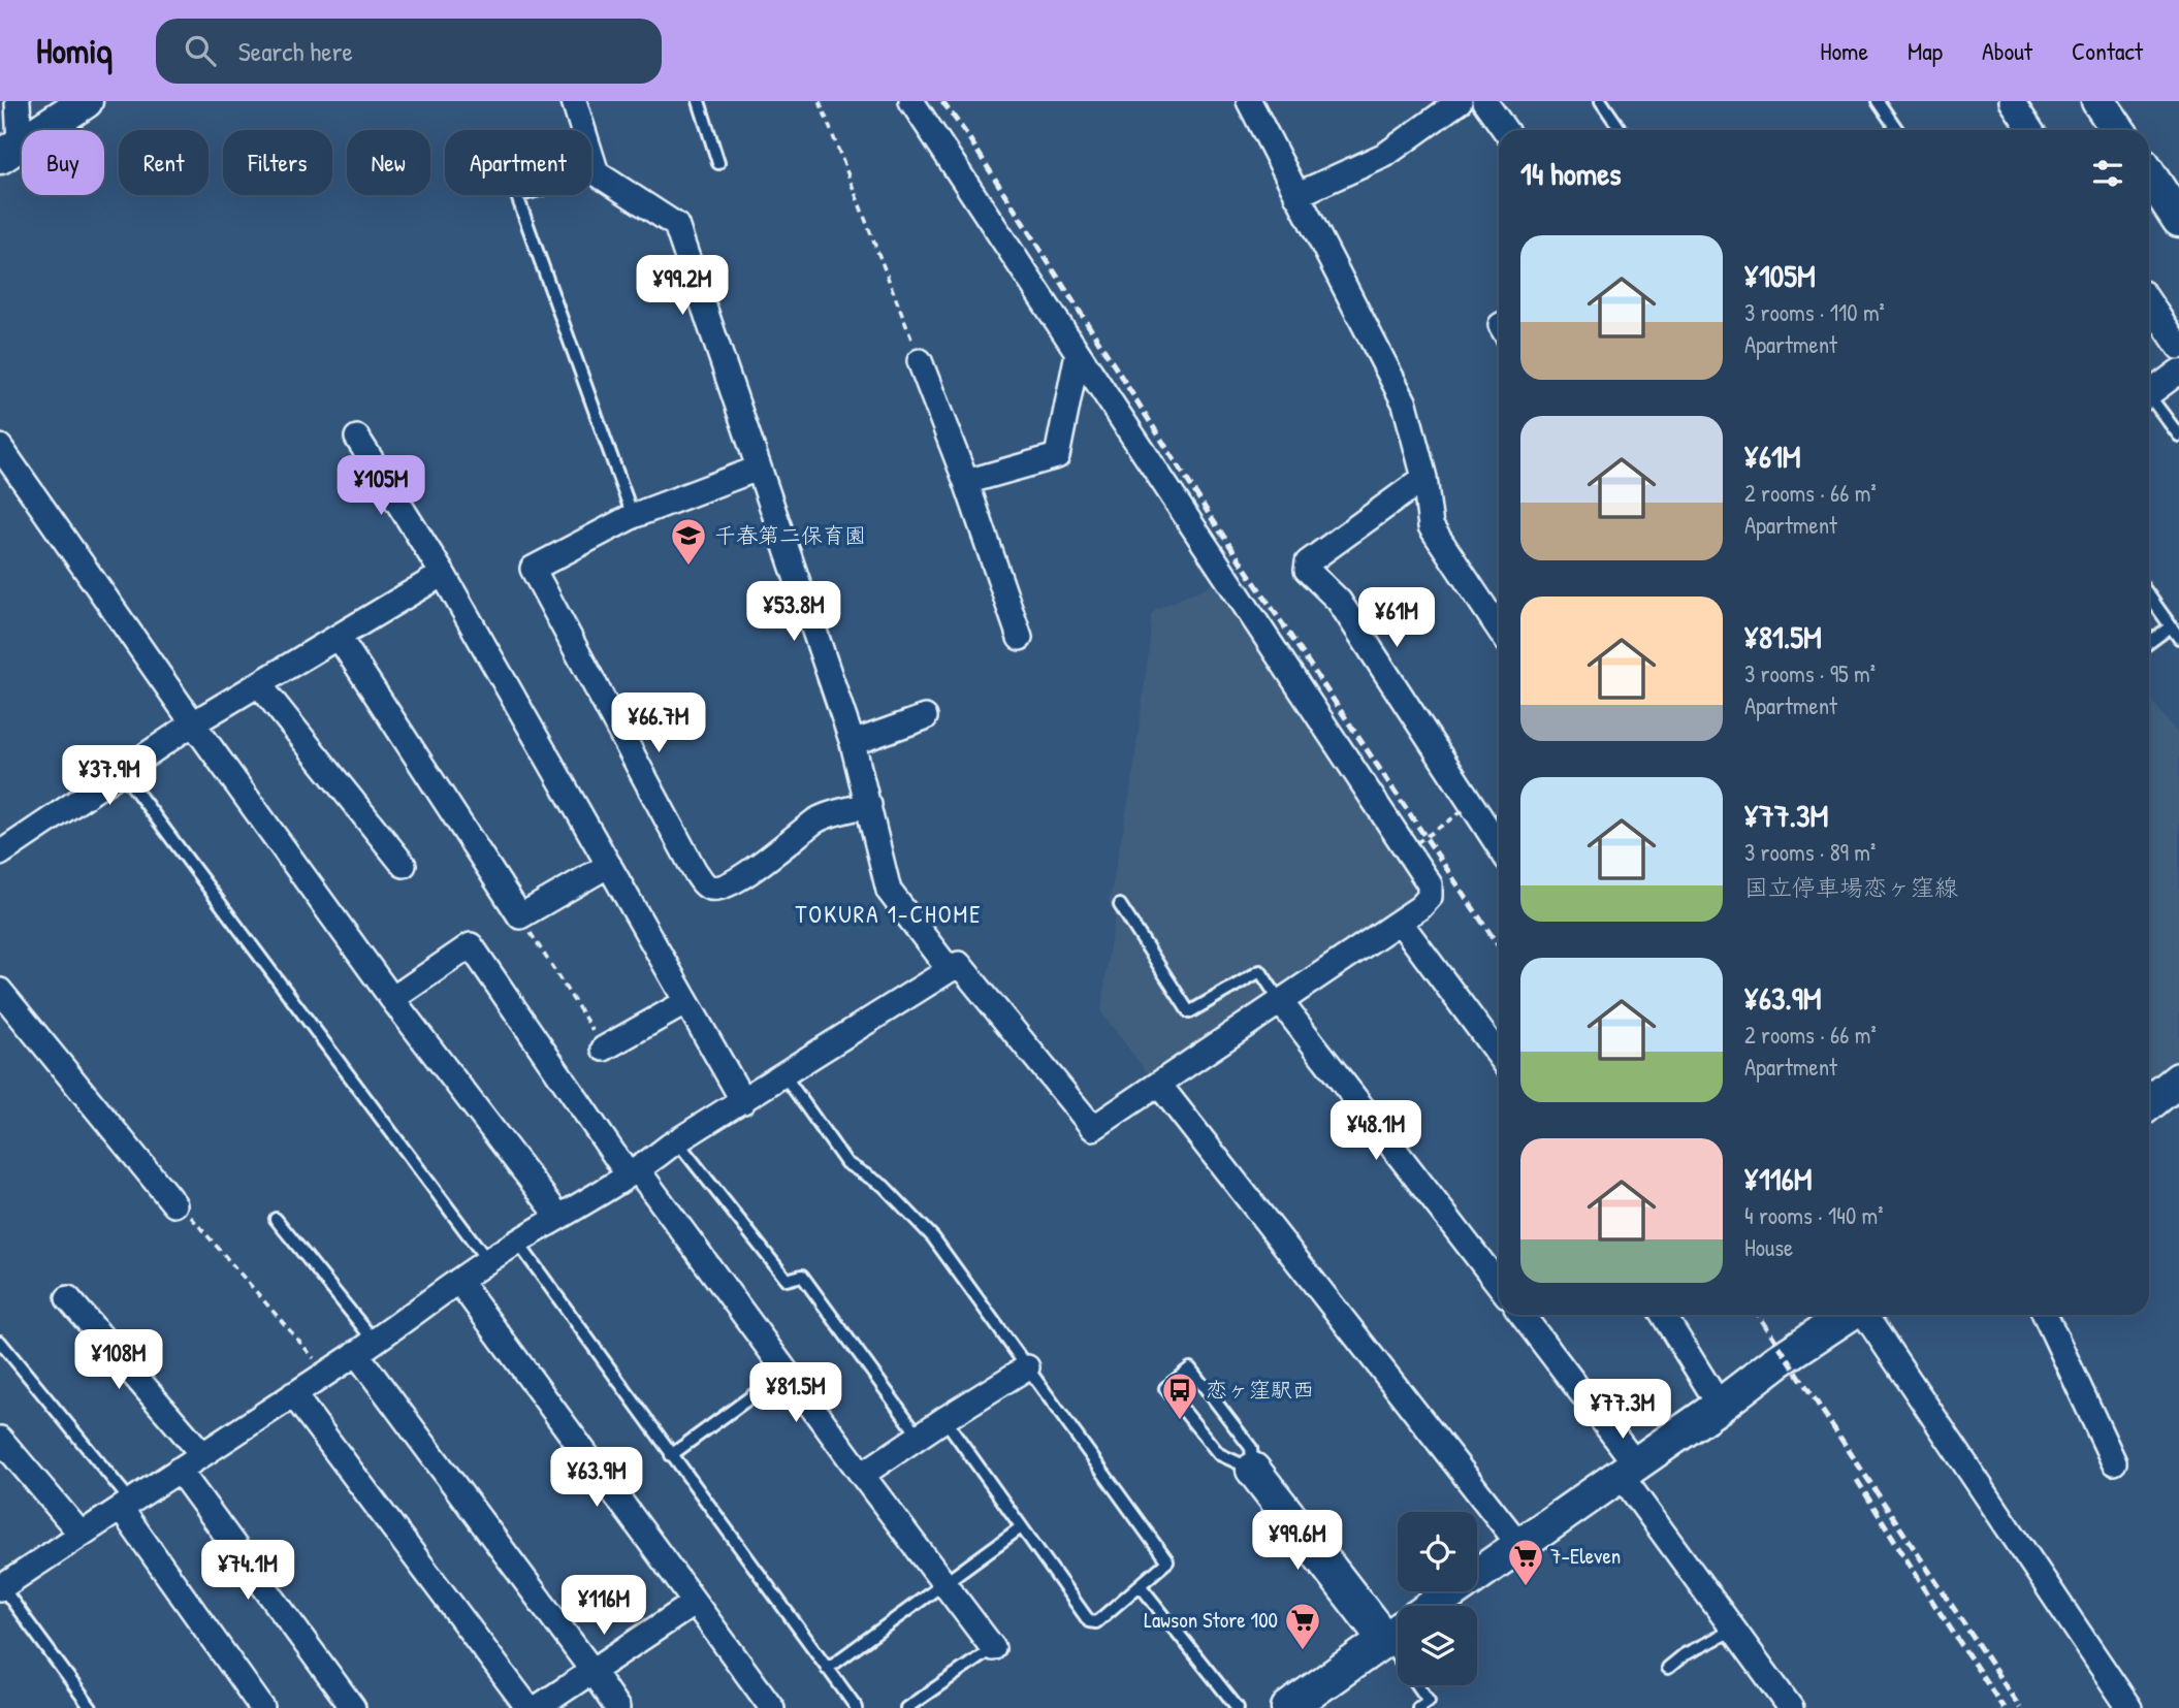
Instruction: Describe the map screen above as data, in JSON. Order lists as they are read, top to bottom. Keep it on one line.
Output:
{"districts":["TOKURA 1-CHOME"],"places":{"school or university":["千春第二保育園"],"bus stop":["恋ヶ窪駅西"],"supermarket":["7-Eleven","Lawson Store 100"]},"page":{"header":"Homiq","search":"Search here","nav":["Home","Map","About","Contact"],"chip":["Buy","Rent","Filters","New","Apartment"],"heading":"14 homes","list":[{"name":"¥105M","note":"3 rooms · 110 m² · Apartment"},{"name":"¥61M","note":"2 rooms · 66 m² · Apartment"},{"name":"¥81.5M","note":"3 rooms · 95 m² · Apartment"},{"name":"¥77.3M","note":"3 rooms · 89 m² · 国立停車場恋ヶ窪線"},{"name":"¥63.9M","note":"2 rooms · 66 m² · Apartment"},{"name":"¥116M","note":"4 rooms · 140 m² · House"}],"price":["¥99.2M","¥105M","¥53.8M","¥61M","¥66.7M","¥37.9M","¥48.1M","¥108M","¥81.5M","¥77.3M","¥63.9M","¥99.6M","¥74.1M","¥116M"]}}
